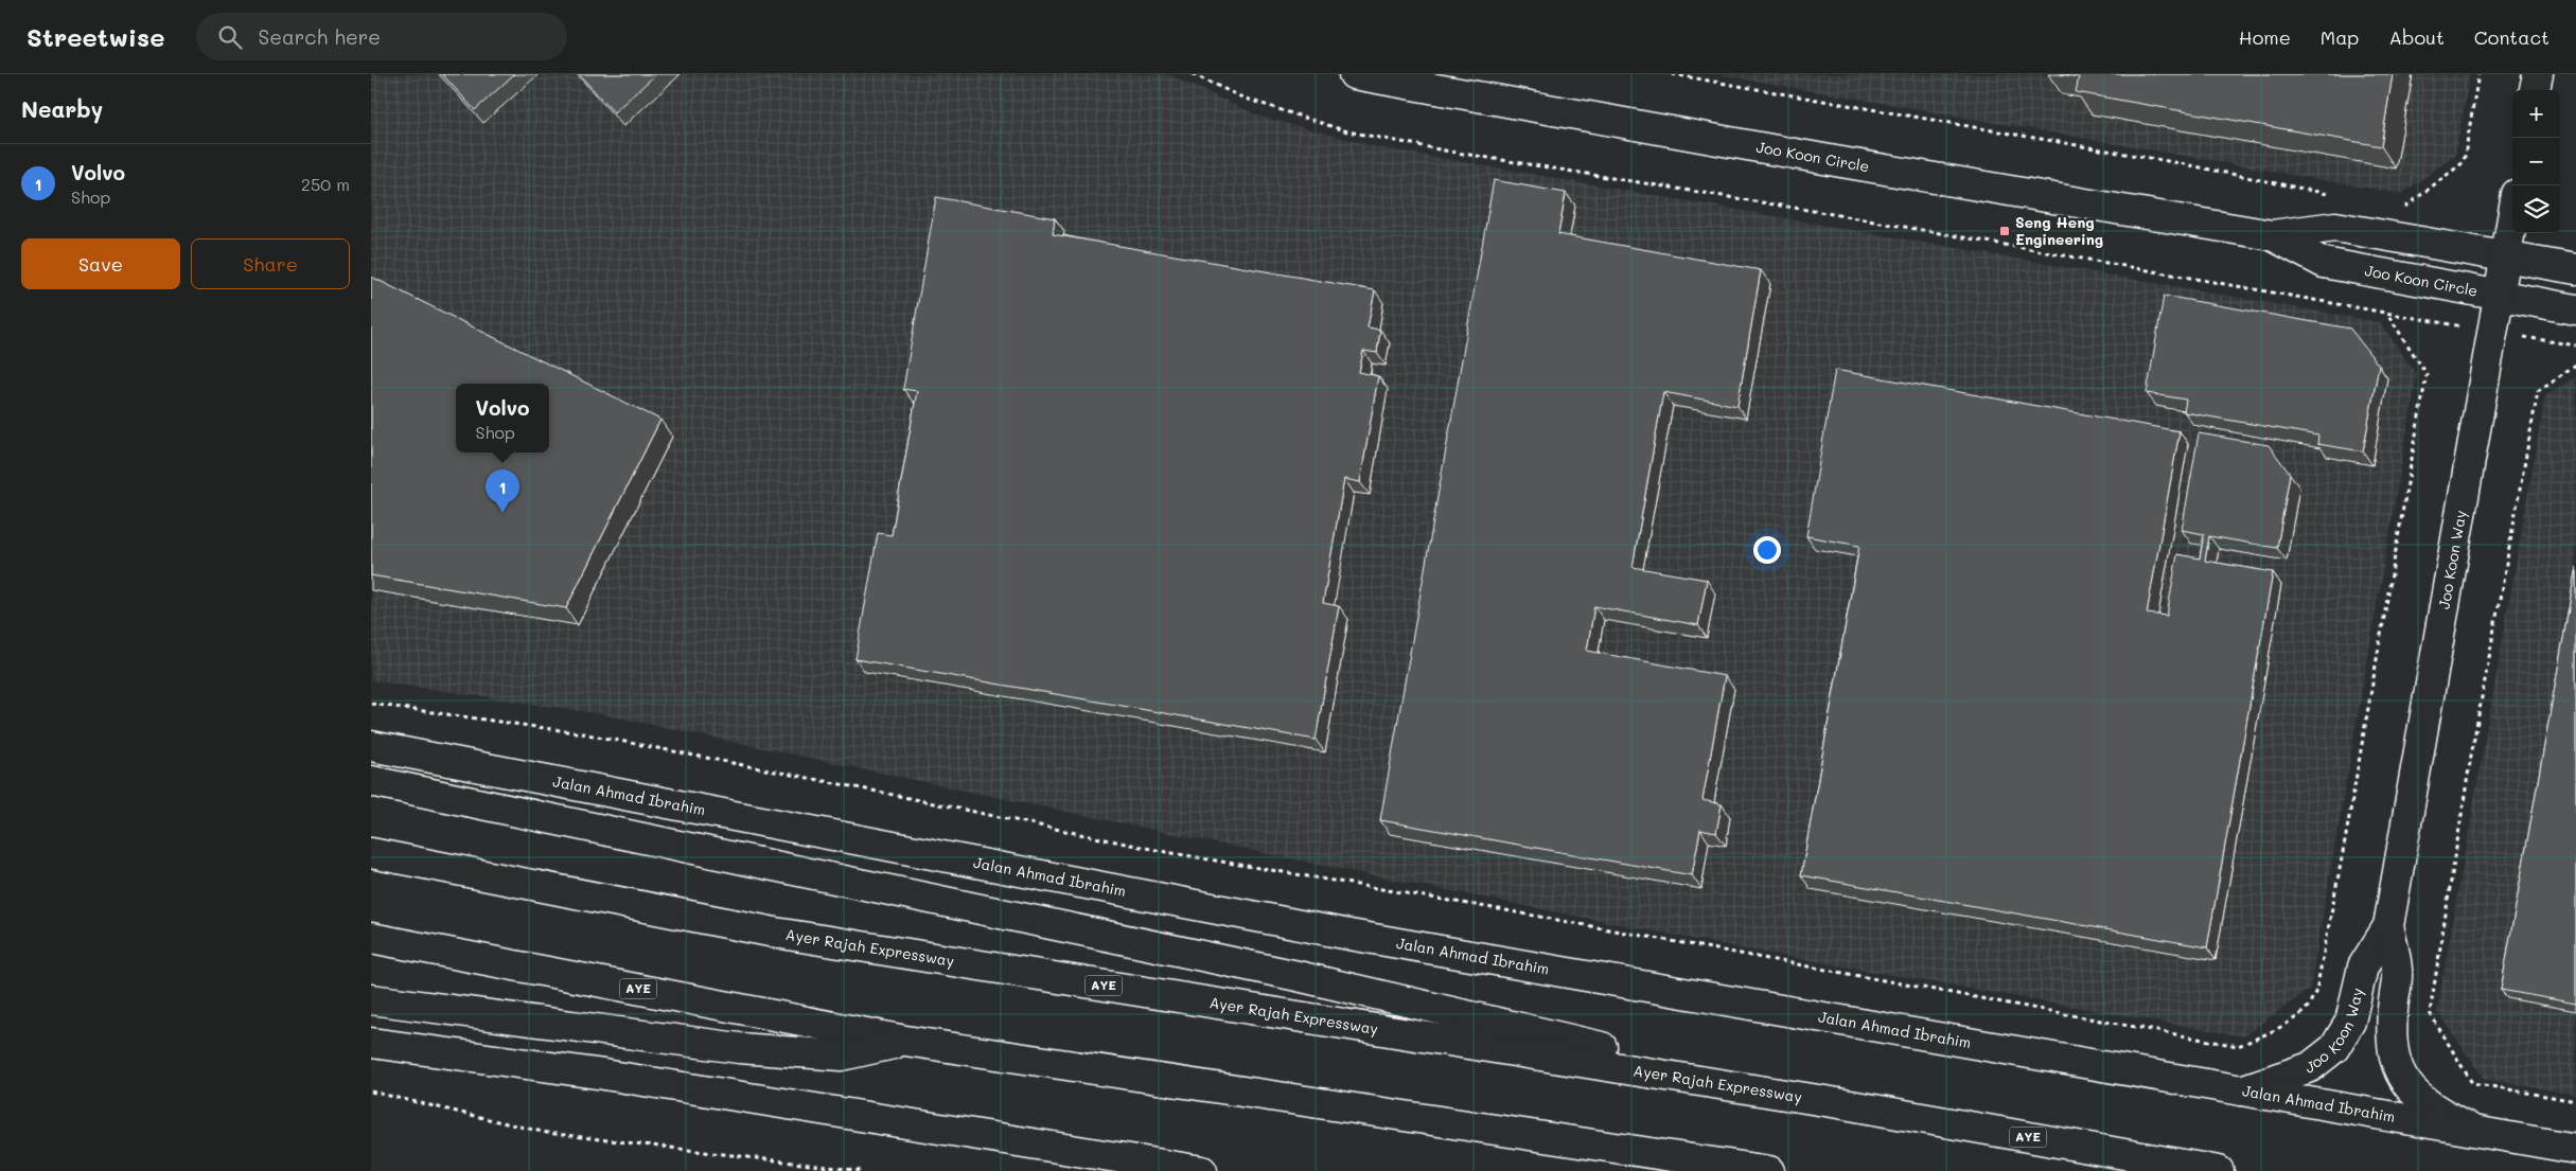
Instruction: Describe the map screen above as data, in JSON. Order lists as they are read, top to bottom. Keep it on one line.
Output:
{"streets":{"main road":["Joo Koon Circle","Joo Koon Way","Jalan Ahmad Ibrahim","Ayer Rajah Expressway","AYE"]},"crossings":[["Joo Koon Circle","Joo Koon Way"],["Joo Koon Way","Jalan Ahmad Ibrahim"]],"places":{"transit":["Seng Heng Engineering"]},"page":{"header":"Streetwise","search":"Search here","nav":["Home","Map","About","Contact"],"heading":"Nearby","map_buttons":["+","−"],"list":[{"mark":"1","name":"Volvo","note":"Shop","value":"250 m"}],"buttons":["Save","Share"],"popup":["Volvo","Shop"],"pins":"1"}}
